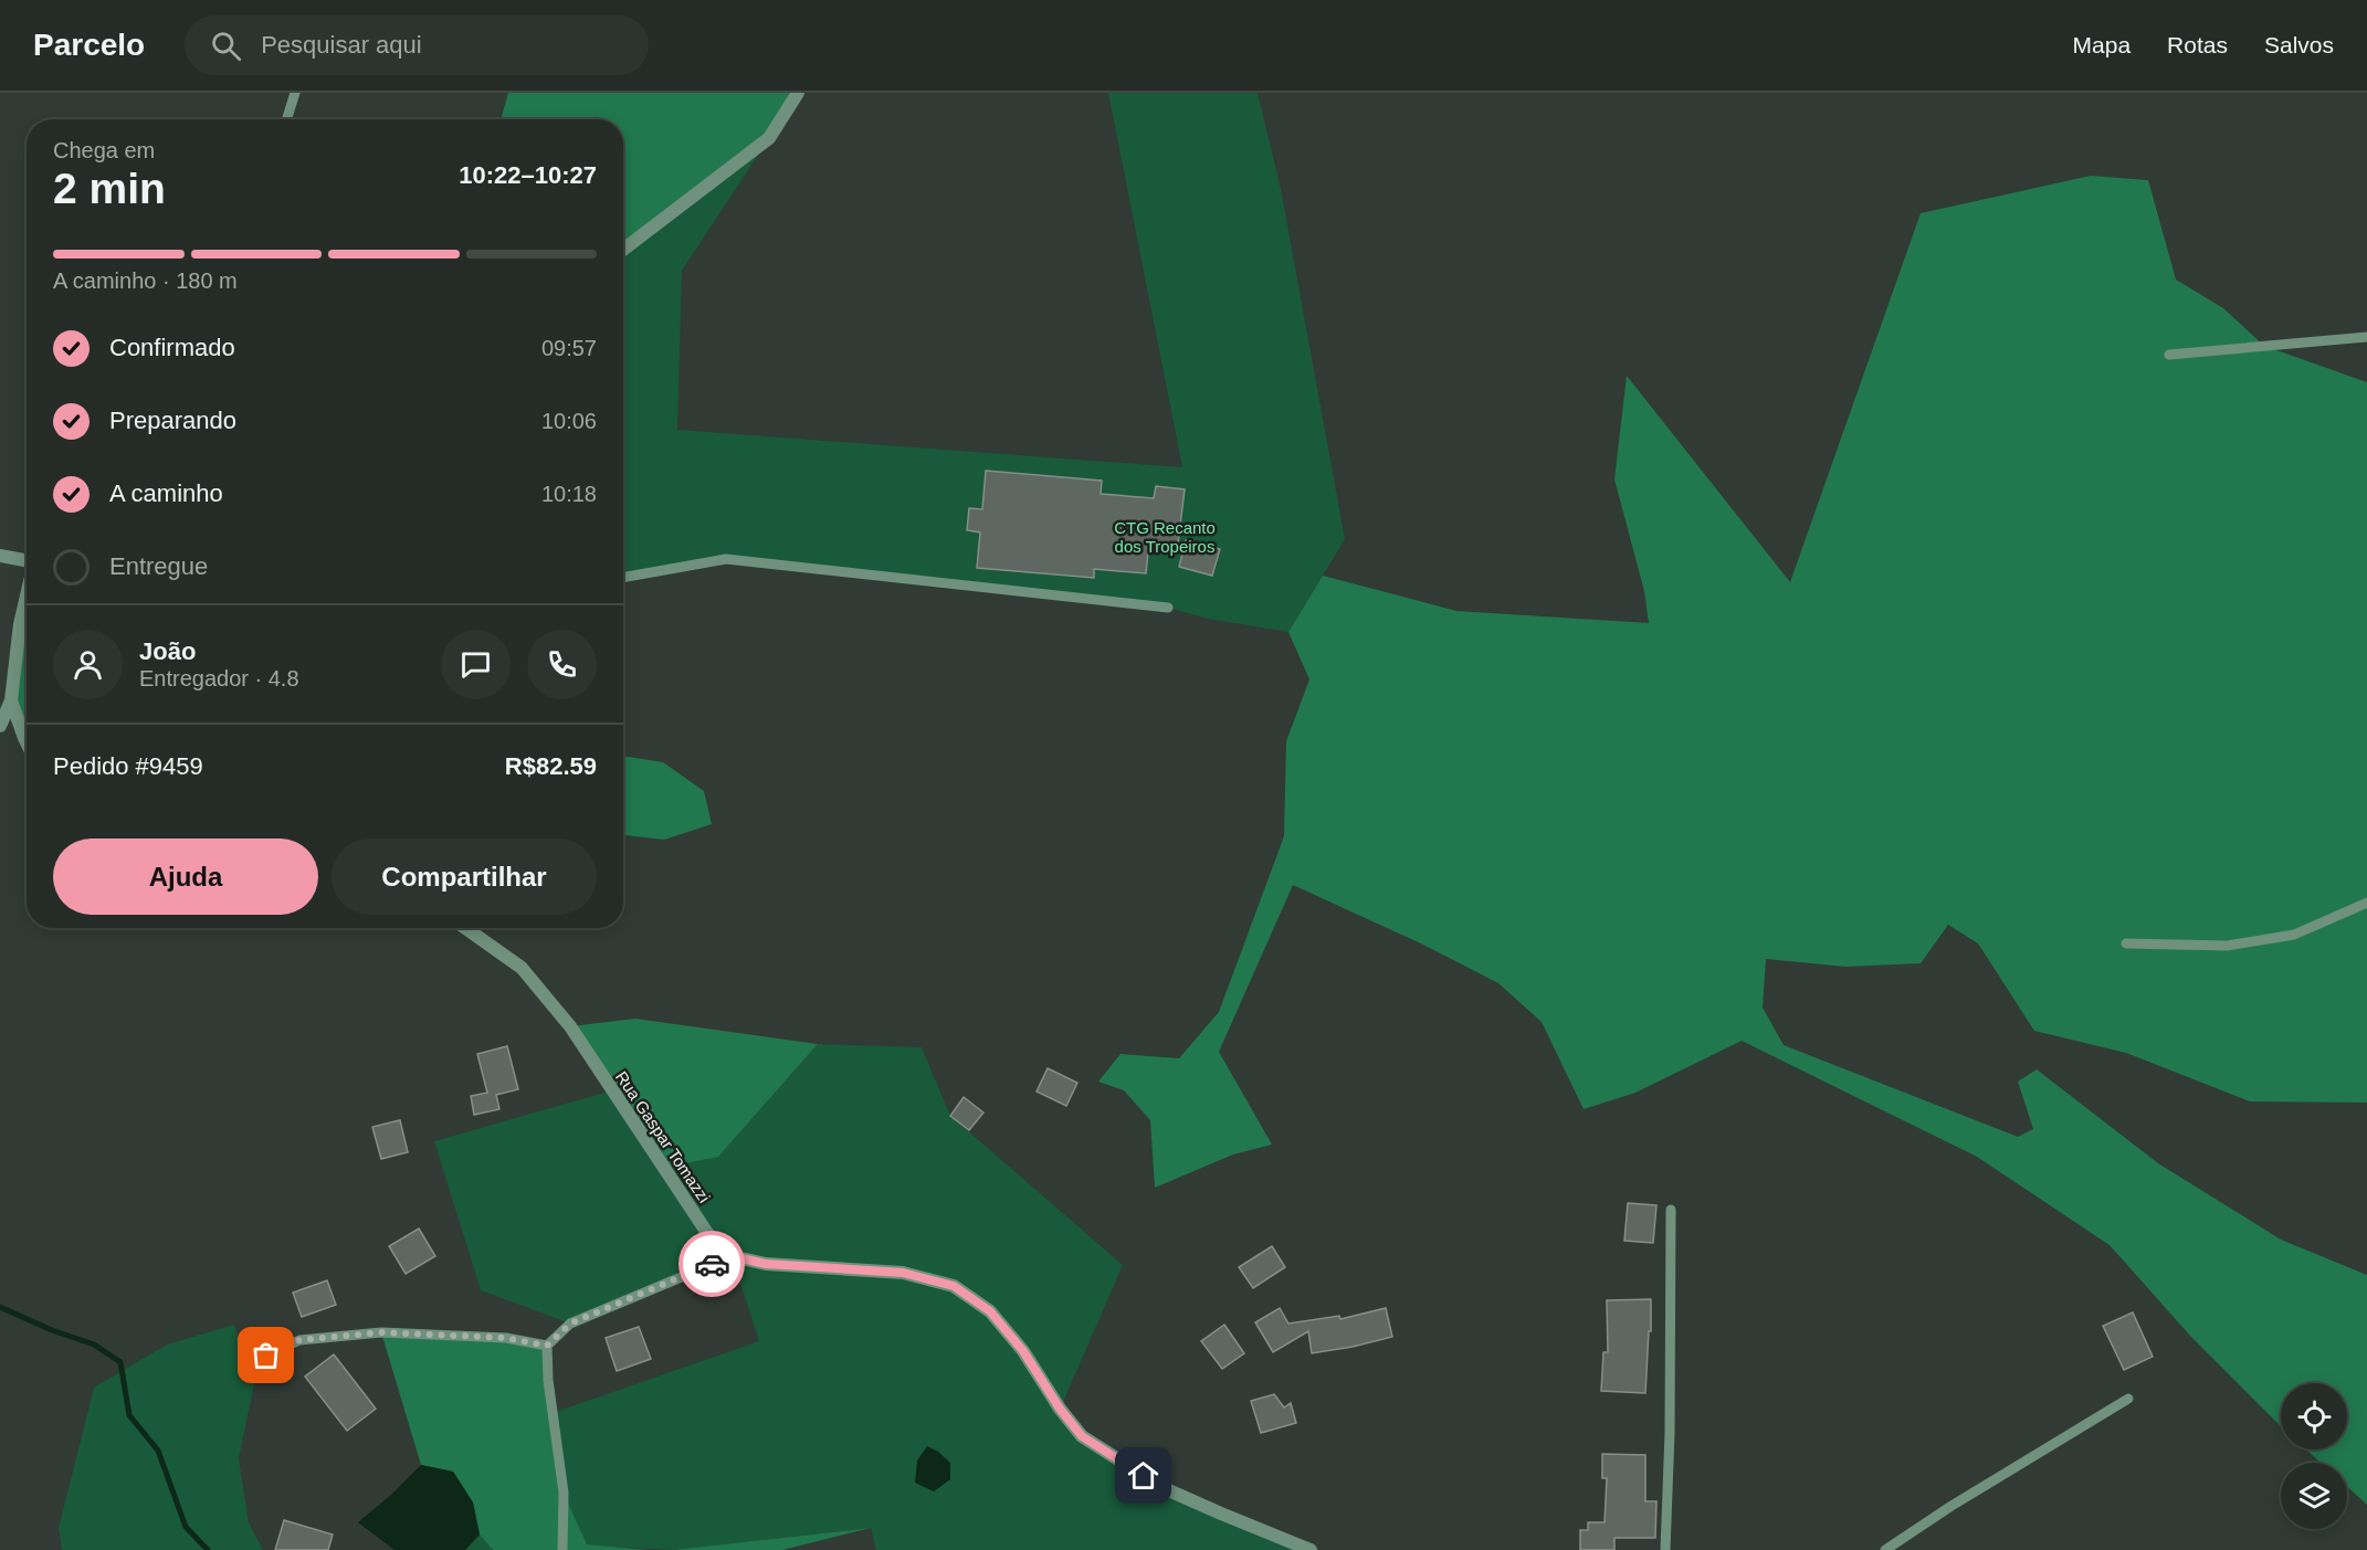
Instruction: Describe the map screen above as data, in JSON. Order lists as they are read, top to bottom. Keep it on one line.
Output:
{"streets":{"street":["Rua Gaspar Tomazzi"]},"parks":["CTG Recanto dos Tropeiros"],"page":{"header":"Parcelo","search":"Pesquisar aqui","nav":["Mapa","Rotas","Salvos"],"heading":["2 min","Chega em","10:22–10:27"],"panel":["João","Entregador · 4.8","Pedido #9459","R$82.59"],"bar":"A caminho · 180 m","list":[["Confirmado","09:57"],["Preparando","10:06"],["A caminho","10:18"],"Entregue"],"buttons":["Ajuda","Compartilhar"]}}
